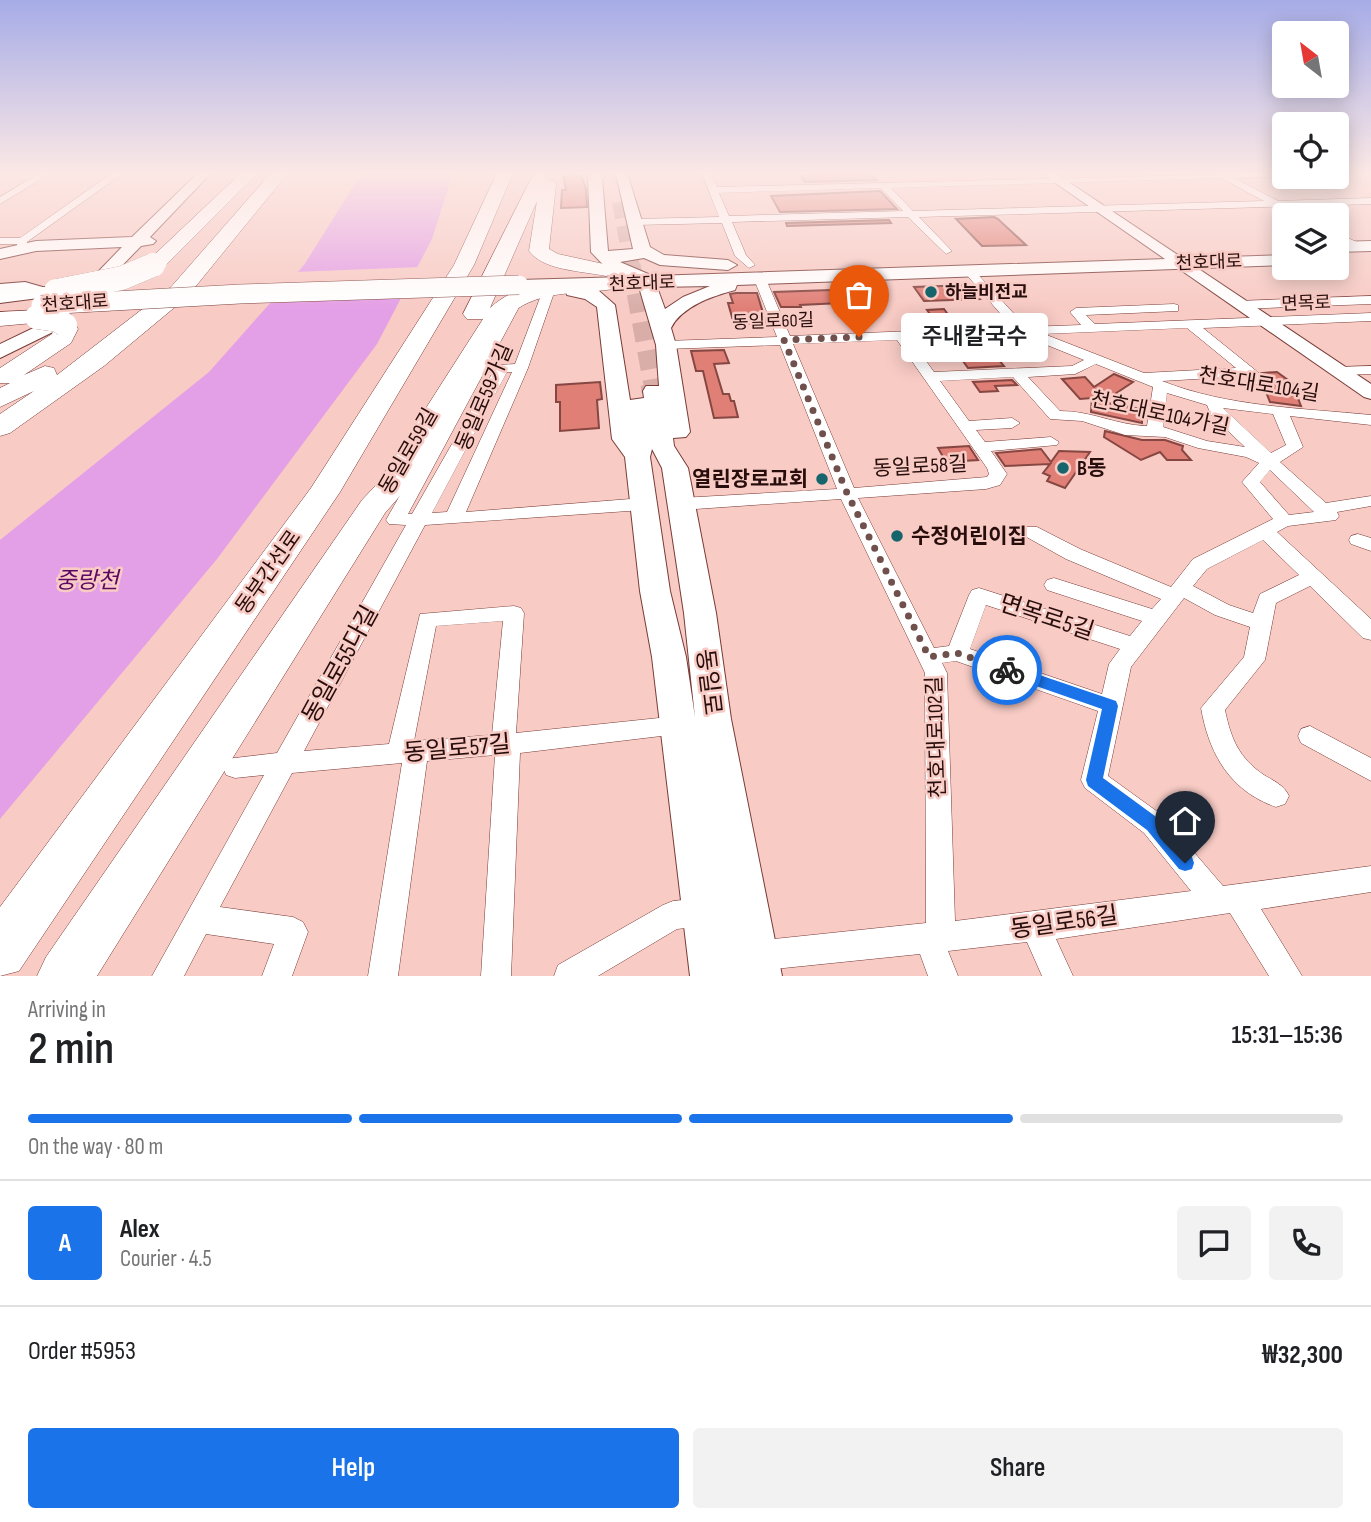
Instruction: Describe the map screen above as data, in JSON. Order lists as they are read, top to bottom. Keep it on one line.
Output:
{"streets":{"highway":["동부간선로"],"main road":["천호대로","동일로"],"street":["면목로","동일로60길","천호대로104길","동일로59가길","천호대로104가길","동일로59길","동일로58길","면목로5길","동일로55다길","천호대로102길","동일로57길","동일로56길"]},"crossings":[["천호대로","면목로"],["천호대로","천호대로104길"],["천호대로","동일로59가길"],["천호대로","동일로59길"],["천호대로","천호대로102길"],["면목로","동일로60길"],["동일로60길","천호대로104길"],["동일로60길","동일로58길"],["동일로60길","천호대로102길"],["천호대로104길","천호대로104가길"],["동일로59가길","동일로59길"],["동일로59가길","동일로55다길"],["천호대로104가길","동일로58길"],["동일로59길","동일로55다길"],["동일로59길","동일로"],["동일로58길","동일로"],["동일로58길","천호대로102길"],["동일로55다길","동일로57길"],["동일로","동일로57길"],["동일로","동일로56길"],["천호대로102길","동일로56길"]],"water":["중랑천"],"places":["하늘비전교","주내칼국수","B동","열린장로교회","수정어린이집"],"north":"top left","page":{"bubble":"주내칼국수","heading":["2 min","Arriving in","15:31–15:36"],"panel":["Alex","Courier · 4.5","Order #5953","₩32,300"],"bar":"On the way · 80 m","round":"A","buttons":["Help","Share"]}}
